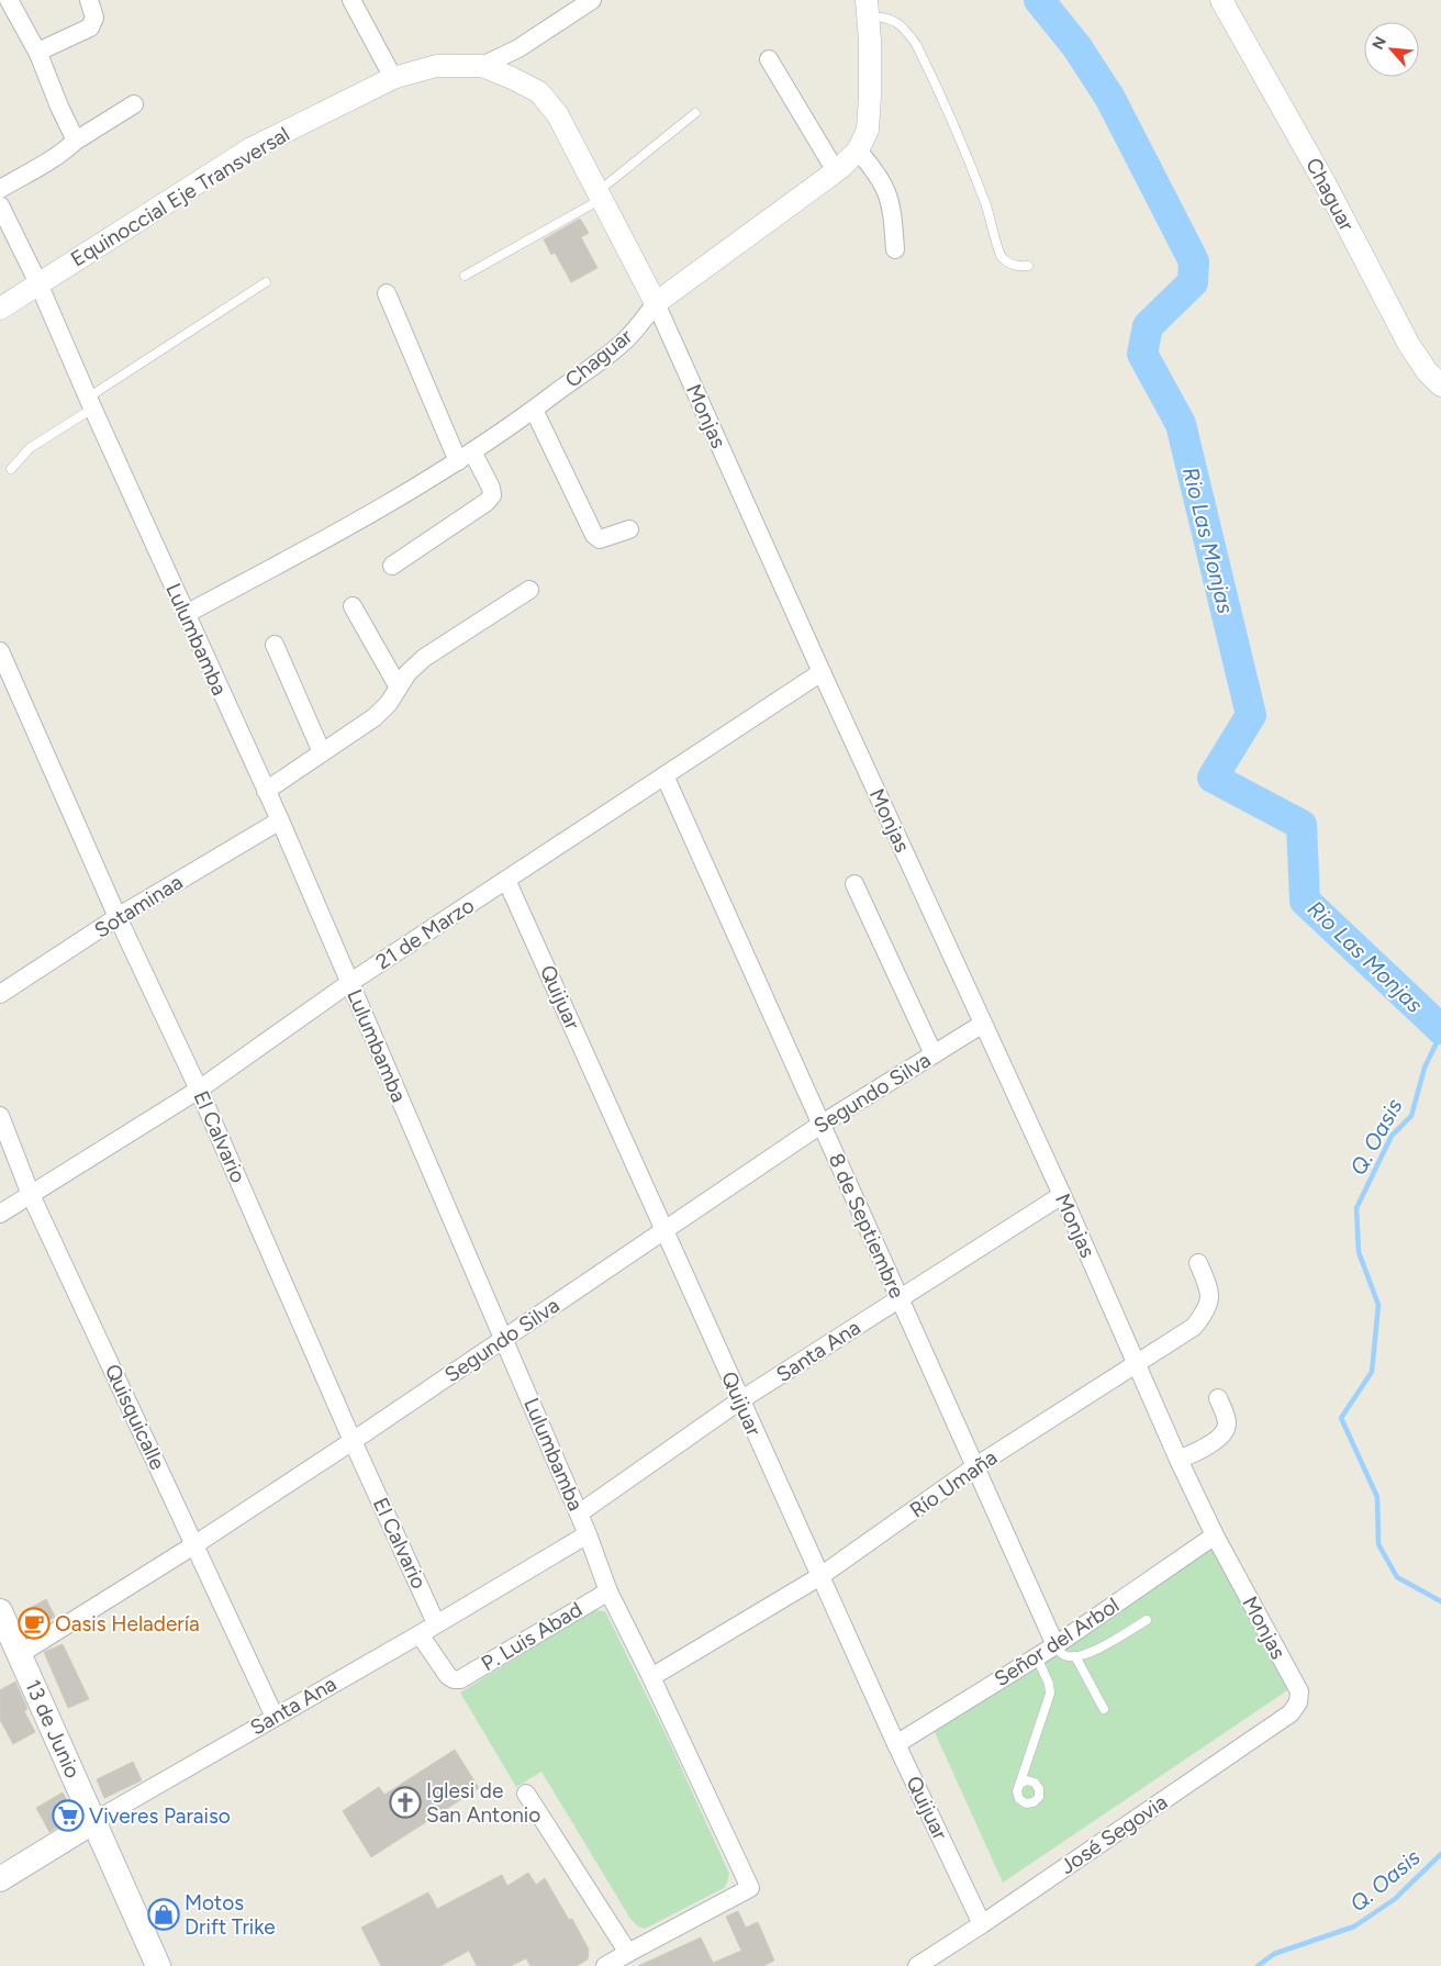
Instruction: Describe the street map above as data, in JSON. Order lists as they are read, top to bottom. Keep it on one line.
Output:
{"streets":{"main road":["Santa Ana","13 de Junio"],"street":["Chaguar","Equinoccial Eje Transversal","Monjas","Lulumbamba","Sotaminaa","21 de Marzo","Quijuar","Segundo Silva","El Calvario","8 de Septiembre","Quisquicalle","Río Umaña","P. Luis Abad","Señor del Arbol","José Segovia"]},"crossings":[["Chaguar","Monjas"],["Chaguar","Lulumbamba"],["Equinoccial Eje Transversal","Monjas"],["Equinoccial Eje Transversal","Lulumbamba"],["Monjas","21 de Marzo"],["Monjas","Segundo Silva"],["Monjas","Santa Ana"],["Monjas","Río Umaña"],["Monjas","Señor del Arbol"],["Monjas","José Segovia"],["Lulumbamba","Sotaminaa"],["Lulumbamba","21 de Marzo"],["Lulumbamba","Segundo Silva"],["Lulumbamba","Santa Ana"],["Lulumbamba","Río Umaña"],["Lulumbamba","P. Luis Abad"],["Sotaminaa","El Calvario"],["21 de Marzo","Quijuar"],["21 de Marzo","El Calvario"],["21 de Marzo","8 de Septiembre"],["21 de Marzo","Quisquicalle"],["Quijuar","Segundo Silva"],["Quijuar","Santa Ana"],["Quijuar","Río Umaña"],["Quijuar","Señor del Arbol"],["Quijuar","José Segovia"],["Segundo Silva","El Calvario"],["Segundo Silva","8 de Septiembre"],["Segundo Silva","Quisquicalle"],["Segundo Silva","13 de Junio"],["El Calvario","Santa Ana"],["8 de Septiembre","Santa Ana"],["8 de Septiembre","Río Umaña"],["8 de Septiembre","Señor del Arbol"],["Santa Ana","Quisquicalle"],["Santa Ana","P. Luis Abad"],["Santa Ana","13 de Junio"]],"water":["Rio Las Monjas","Q. Oasis"],"places":{"cafe":["Oasis Heladería"],"church":["Iglesi de San Antonio"],"supermarket":["Viveres Paraiso"],"shop":["Motos Drift Trike"]},"north":"top left"}
